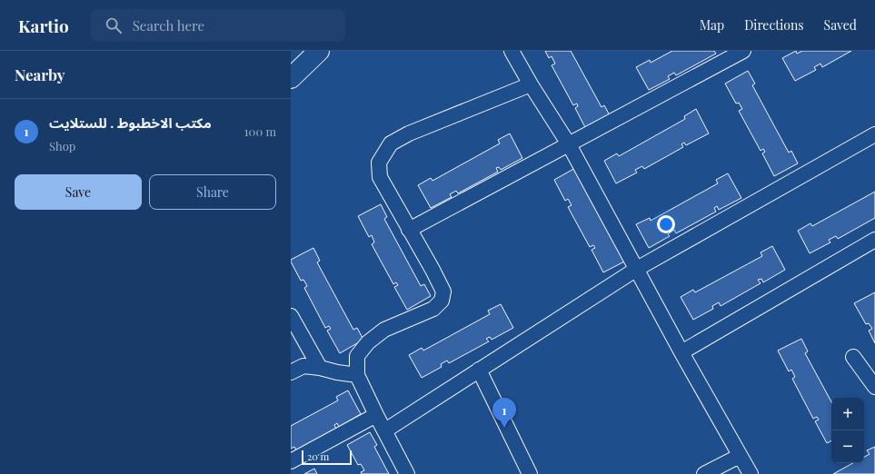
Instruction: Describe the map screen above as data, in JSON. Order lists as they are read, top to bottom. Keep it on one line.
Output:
{"scale_bar":"20 m","page":{"header":"Kartio","search":"Search here","nav":["Map","Directions","Saved"],"heading":"Nearby","list":[{"mark":"1","name":"مكتب الاخطبوط . للستلايت","note":"Shop","value":"100 m"}],"buttons":["Save","Share"],"map_buttons":["+","−"],"pins":"1","scale":"20 m"}}
